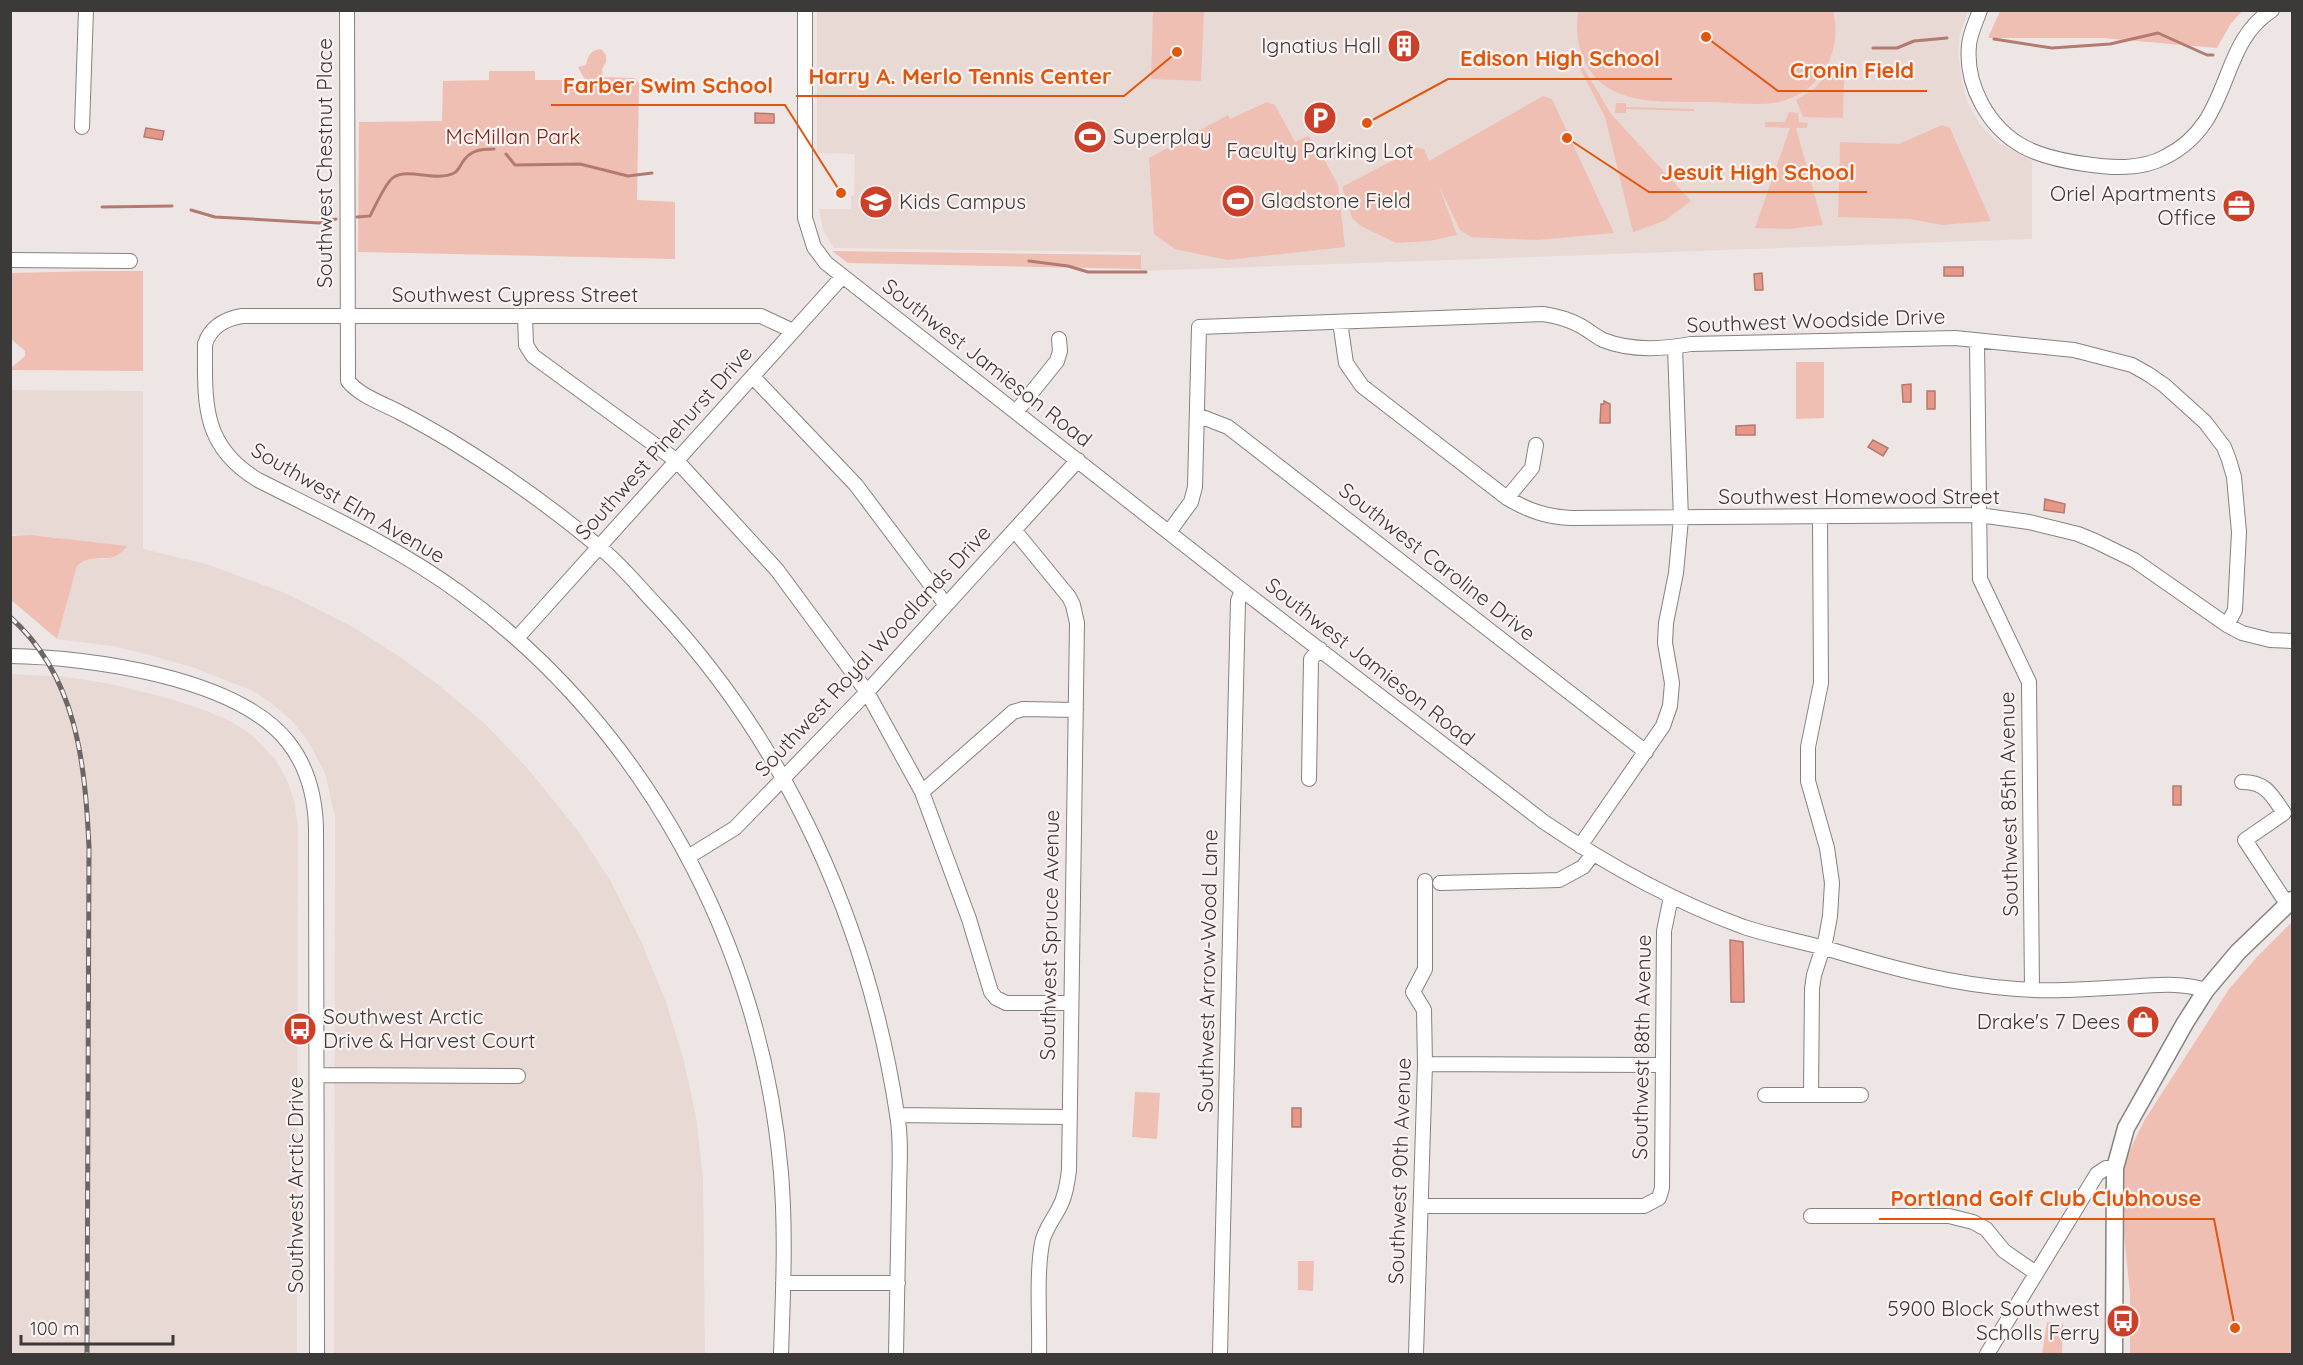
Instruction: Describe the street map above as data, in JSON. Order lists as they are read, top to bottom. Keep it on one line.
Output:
{"streets":{"street":["Southwest Chestnut Place","Southwest Cypress Street","Southwest Woodside Drive","Southwest Jamieson Road","Southwest Pinehurst Drive","Southwest Homewood Street","Southwest Elm Avenue","Southwest Caroline Drive","Southwest Royal Woodlands Drive","Southwest 85th Avenue","Southwest Spruce Avenue","Southwest Arrow-Wood Lane","Southwest 88th Avenue","Southwest 90th Avenue","Southwest Arctic Drive"]},"crossings":[["Southwest Chestnut Place","Southwest Cypress Street"],["Southwest Chestnut Place","Southwest Pinehurst Drive"],["Southwest Chestnut Place","Southwest Royal Woodlands Drive"],["Southwest Cypress Street","Southwest Pinehurst Drive"],["Southwest Cypress Street","Southwest Elm Avenue"],["Southwest Woodside Drive","Southwest Homewood Street"],["Southwest Woodside Drive","Southwest Caroline Drive"],["Southwest Woodside Drive","Southwest 85th Avenue"],["Southwest Jamieson Road","Southwest Pinehurst Drive"],["Southwest Jamieson Road","Southwest Royal Woodlands Drive"],["Southwest Jamieson Road","Southwest 85th Avenue"],["Southwest Jamieson Road","Southwest Arrow-Wood Lane"],["Southwest Jamieson Road","Southwest 88th Avenue"],["Southwest Pinehurst Drive","Southwest Elm Avenue"],["Southwest Homewood Street","Southwest 85th Avenue"],["Southwest Elm Avenue","Southwest Royal Woodlands Drive"],["Southwest Royal Woodlands Drive","Southwest Spruce Avenue"],["Southwest 88th Avenue","Southwest 90th Avenue"]],"parks":["McMillan Park"],"places":{"other":["Cronin Field","Harry A. Merlo Tennis Center","Edison High School","Jesuit High School","Farber Swim School","Portland Golf Club Clubhouse"],"building":["Ignatius Hall"],"parking":["Faculty Parking Lot"],"sports":["Superplay","Gladstone Field"],"school or university":["Kids Campus"],"office":["Oriel Apartments Office"],"shop":["Drake's 7 Dees"],"bus stop":["Southwest Arctic Drive & Harvest Court","5900 Block Southwest Scholls Ferry"]},"scale_bar":"100 m"}
